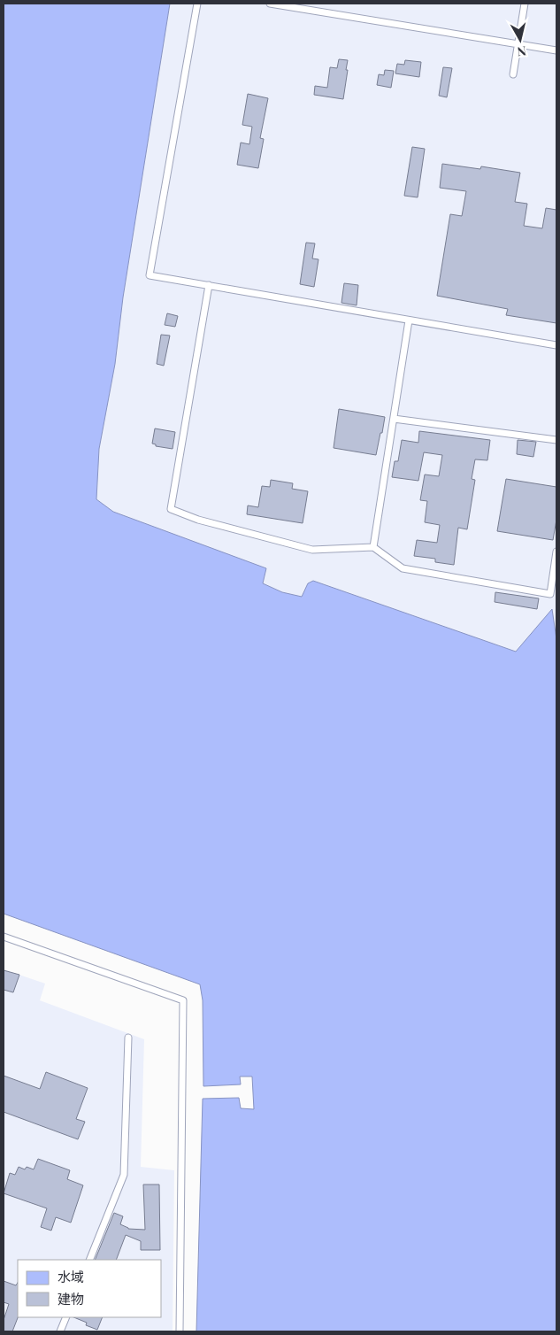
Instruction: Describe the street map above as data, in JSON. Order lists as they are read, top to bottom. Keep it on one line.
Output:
{"legend":["水域","建物"],"north":"bottom"}
